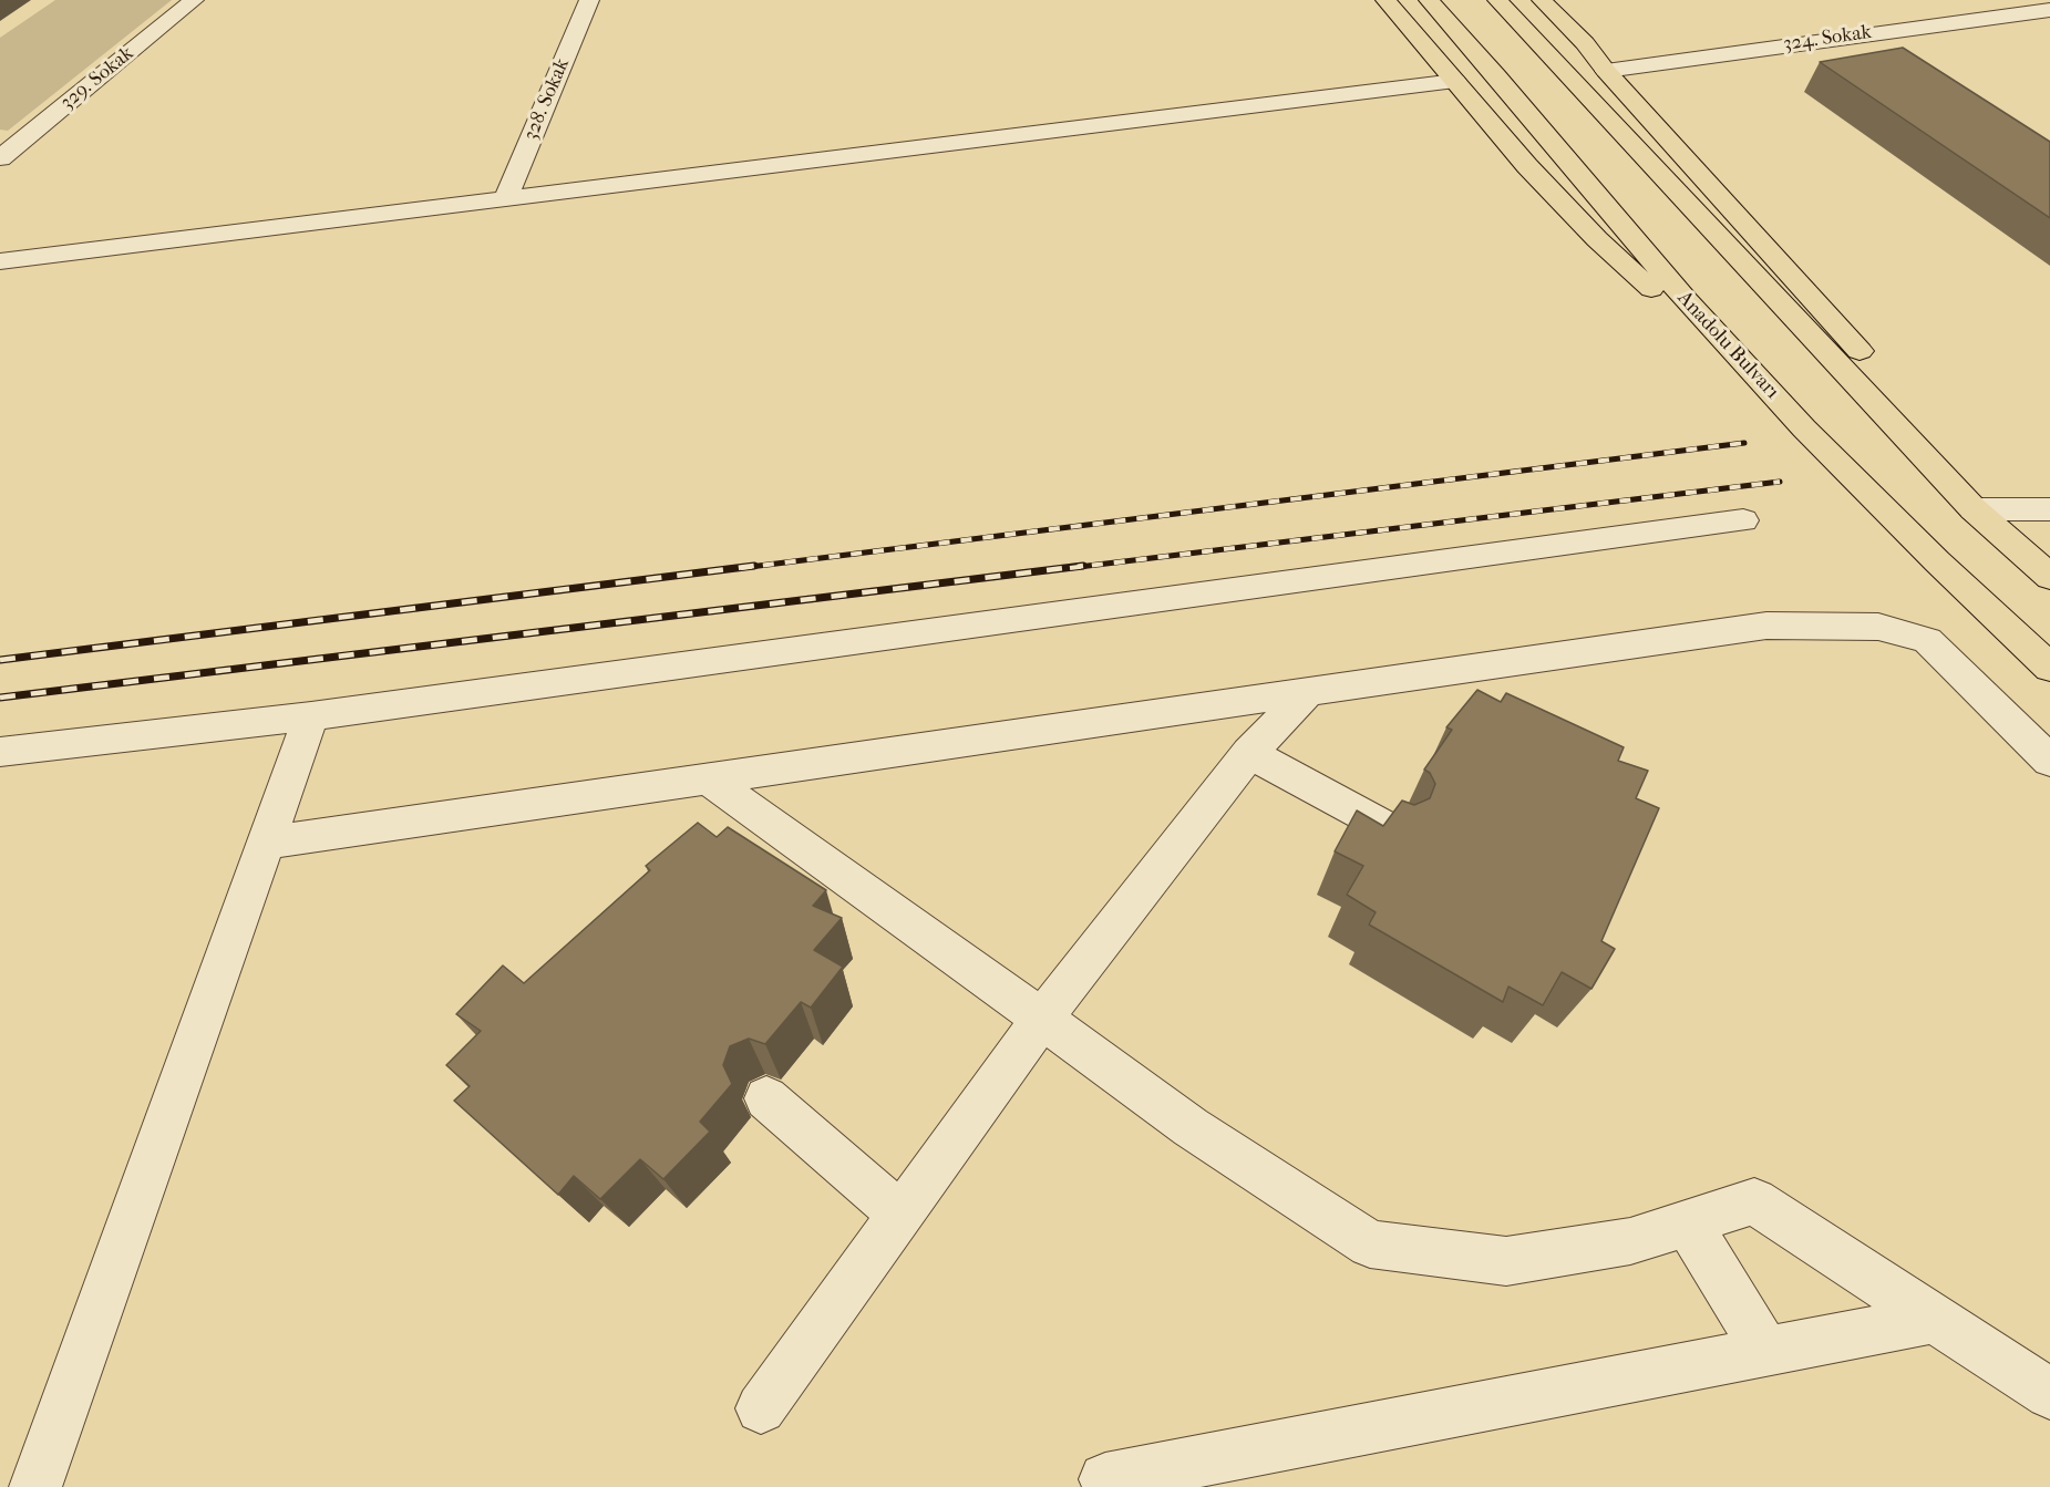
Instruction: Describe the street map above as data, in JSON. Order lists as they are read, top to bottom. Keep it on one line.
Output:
{"streets":{"main road":["Anadolu Bulvarı"],"street":["324. Sokak","329. Sokak","328. Sokak"]}}
